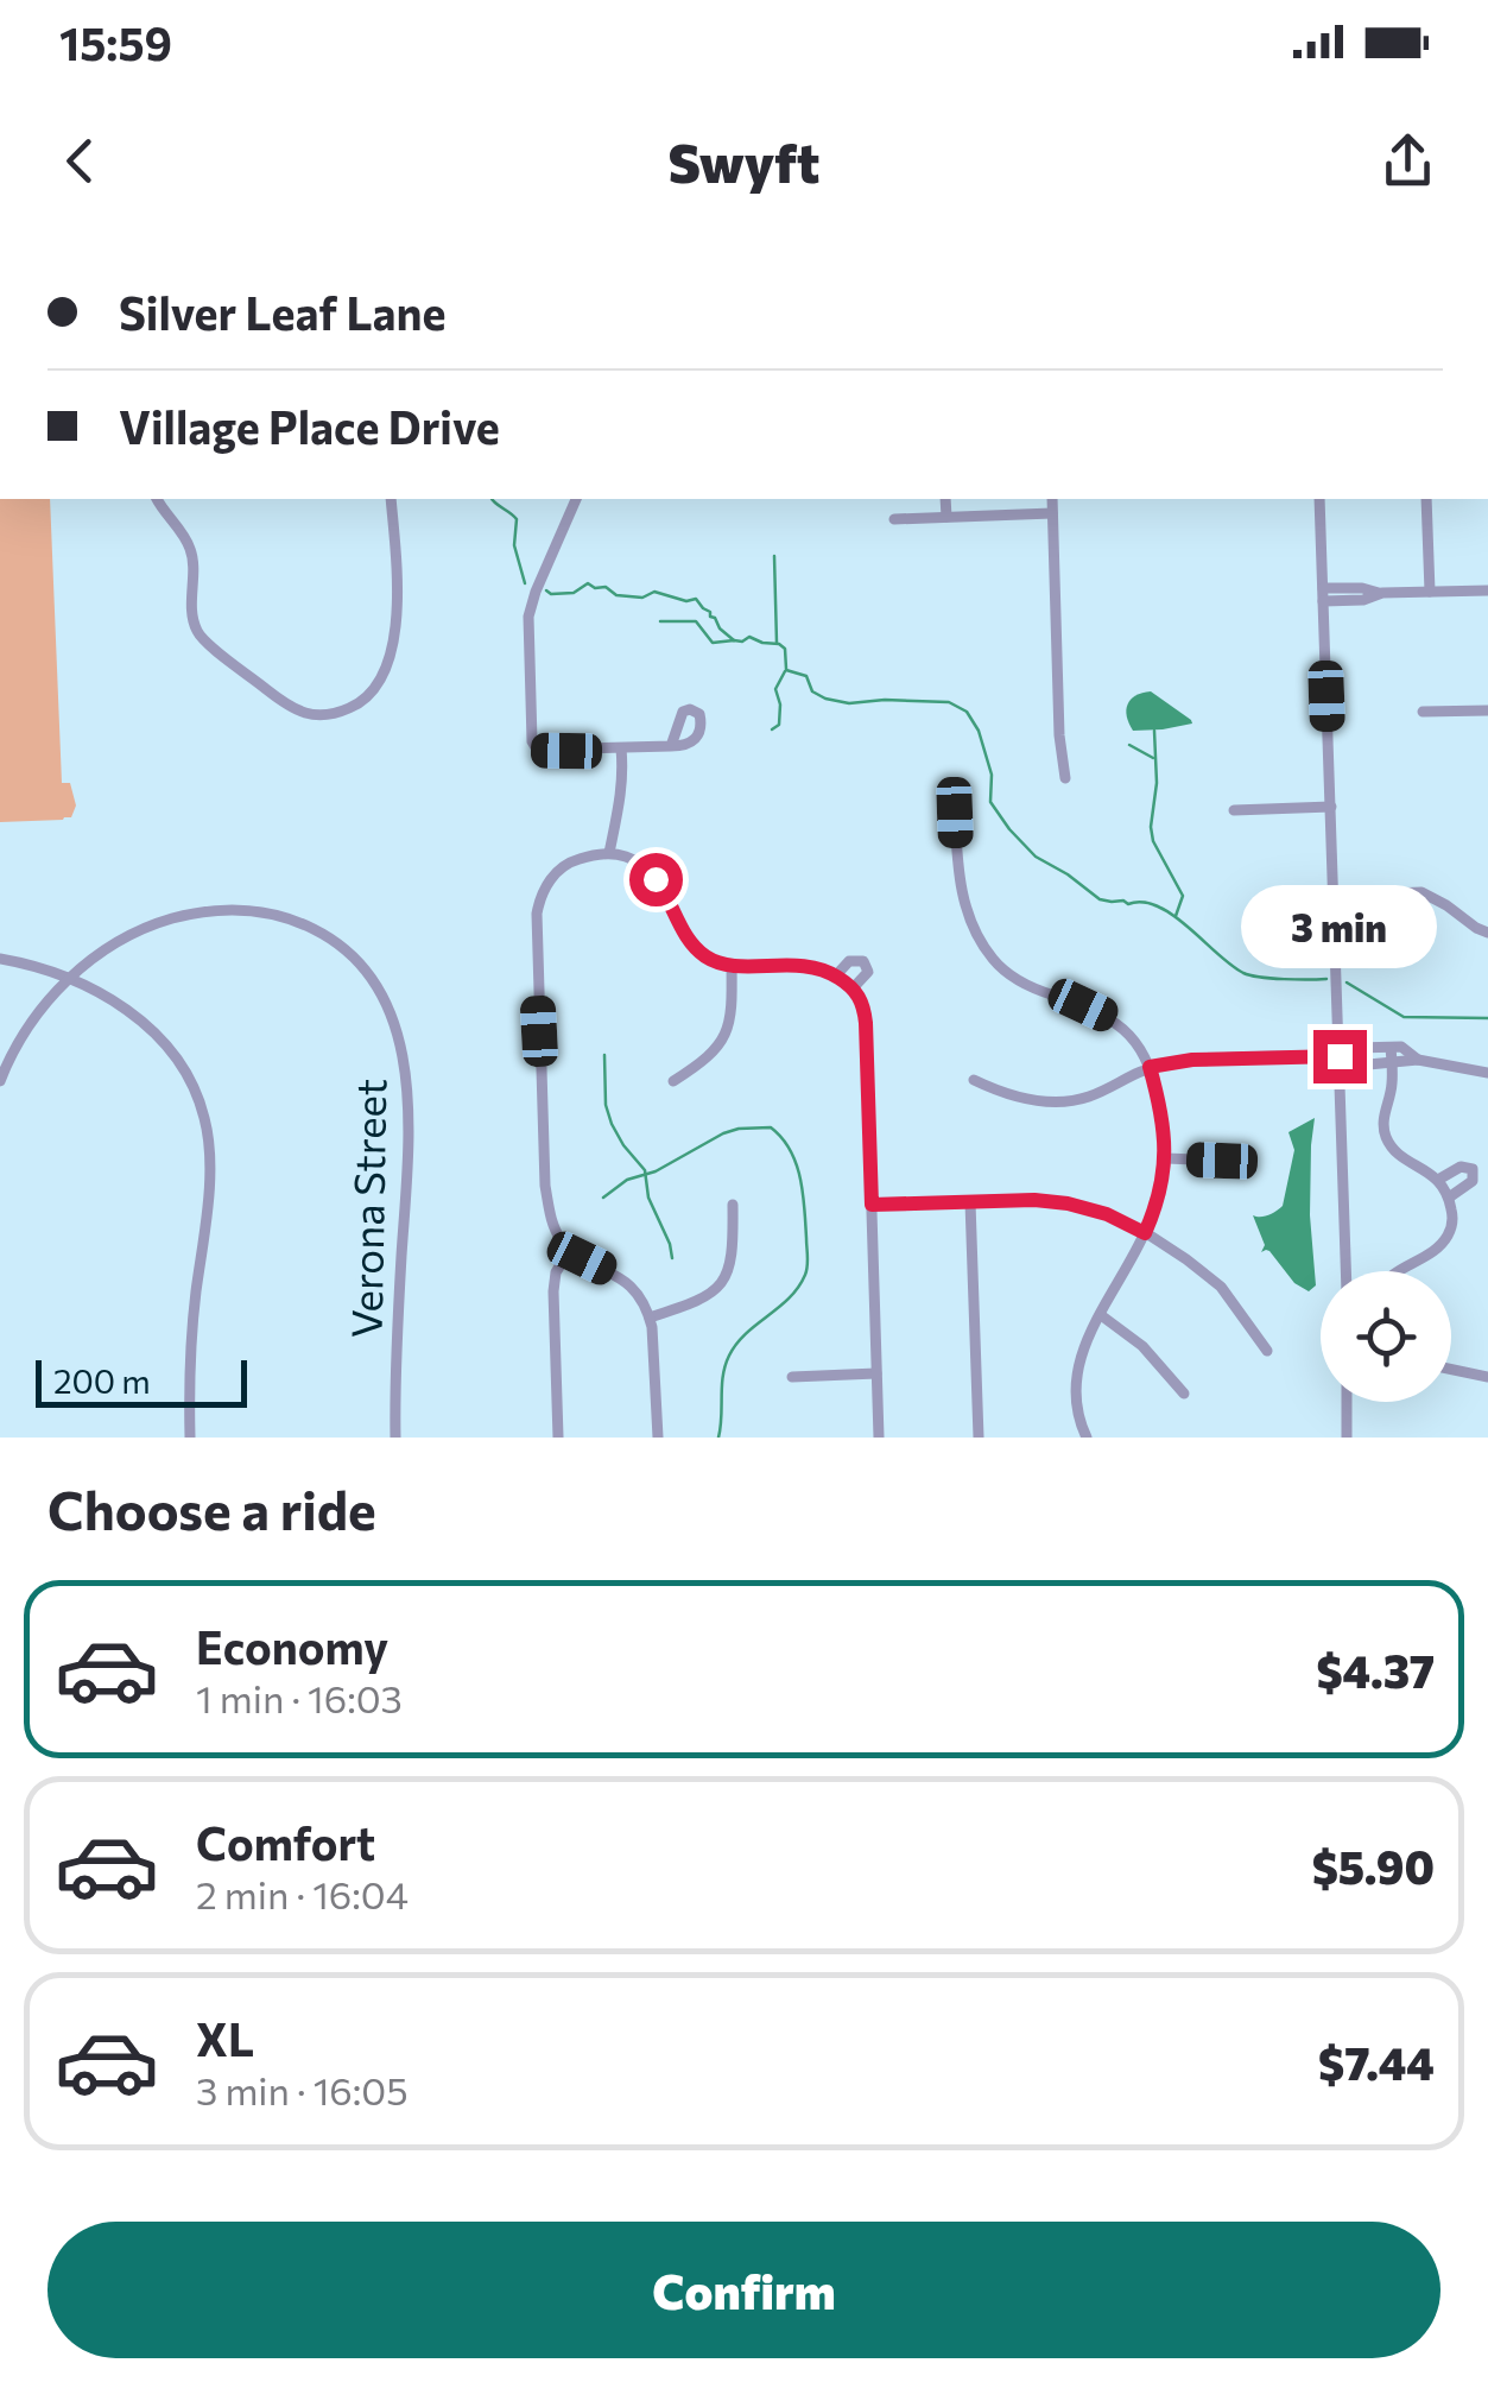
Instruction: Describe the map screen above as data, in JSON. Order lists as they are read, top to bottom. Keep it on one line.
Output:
{"streets":{"street":["Verona Street"]},"scale_bar":"200 m","page":{"status":"15:59","header":"Swyft","banner":["Silver Leaf Lane","Village Place Drive"],"bubble":"3 min","scale":"200 m","heading":"Choose a ride","list":[{"name":"Economy","note":"1 min · 16:03","value":"$4.37"},{"name":"Comfort","note":"2 min · 16:04","value":"$5.90"},{"name":"XL","note":"3 min · 16:05","value":"$7.44"}],"buttons":"Confirm"}}
